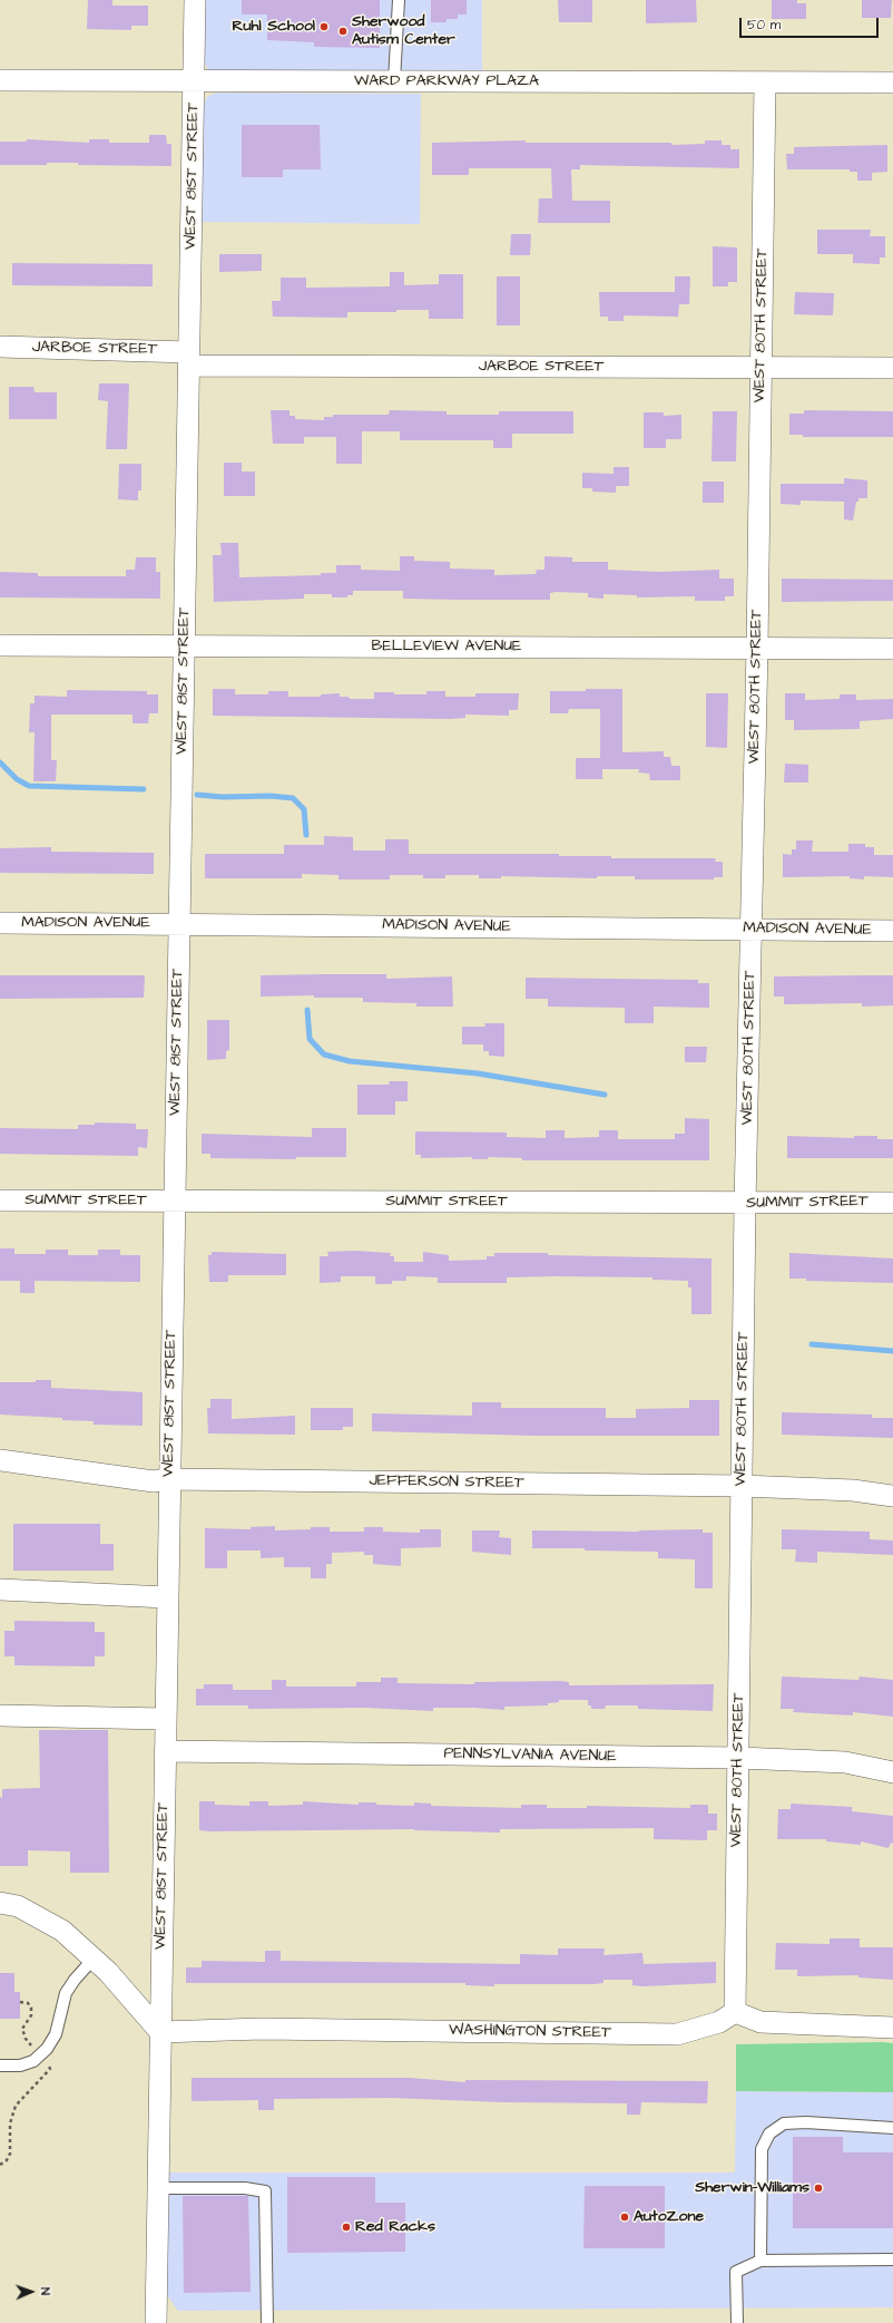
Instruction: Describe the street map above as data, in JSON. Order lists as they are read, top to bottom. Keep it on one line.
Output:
{"streets":{"street":["WARD PARKWAY PLAZA","WEST 81ST STREET","WEST 80TH STREET","JARBOE STREET","BELLEVIEW AVENUE","MADISON AVENUE","SUMMIT STREET","JEFFERSON STREET","PENNSYLVANIA AVENUE","WASHINGTON STREET"]},"crossings":[["WARD PARKWAY PLAZA","WEST 81ST STREET"],["WARD PARKWAY PLAZA","WEST 80TH STREET"],["WEST 81ST STREET","JARBOE STREET"],["WEST 81ST STREET","BELLEVIEW AVENUE"],["WEST 81ST STREET","MADISON AVENUE"],["WEST 81ST STREET","SUMMIT STREET"],["WEST 81ST STREET","JEFFERSON STREET"],["WEST 81ST STREET","PENNSYLVANIA AVENUE"],["WEST 81ST STREET","WASHINGTON STREET"],["WEST 80TH STREET","JARBOE STREET"],["WEST 80TH STREET","BELLEVIEW AVENUE"],["WEST 80TH STREET","MADISON AVENUE"],["WEST 80TH STREET","SUMMIT STREET"],["WEST 80TH STREET","JEFFERSON STREET"],["WEST 80TH STREET","PENNSYLVANIA AVENUE"],["WEST 80TH STREET","WASHINGTON STREET"]],"places":["Ruhl School","Sherwood Autism Center","Sherwin-Williams","AutoZone","Red Racks"],"scale_bar":"50 m","north":"right"}
